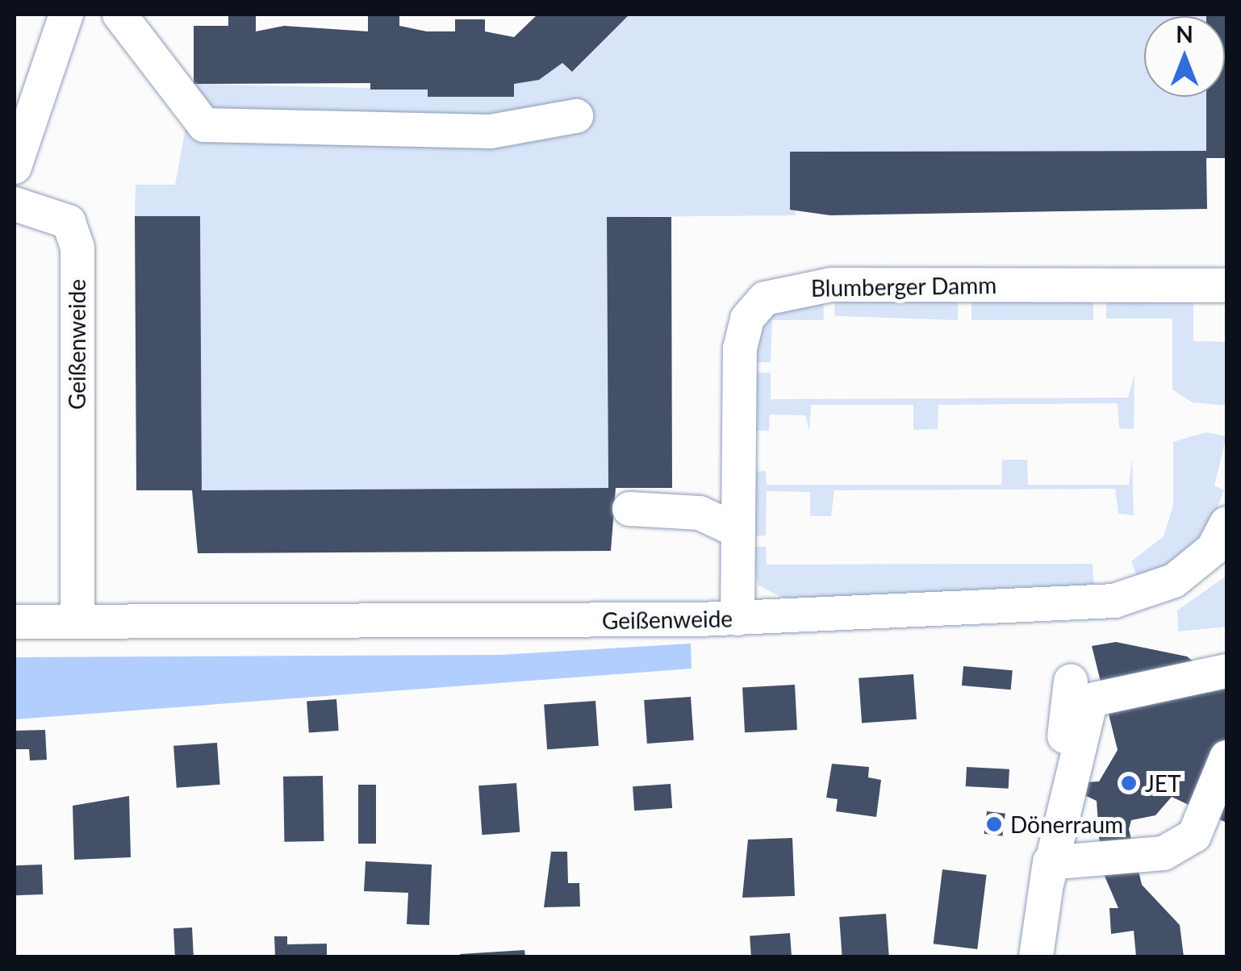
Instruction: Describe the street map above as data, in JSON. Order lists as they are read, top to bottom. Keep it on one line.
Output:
{"streets":{"street":["Blumberger Damm","Geißenweide"]},"crossings":[["Blumberger Damm","Geißenweide"]],"places":["JET","Dönerraum"],"north":"top"}
